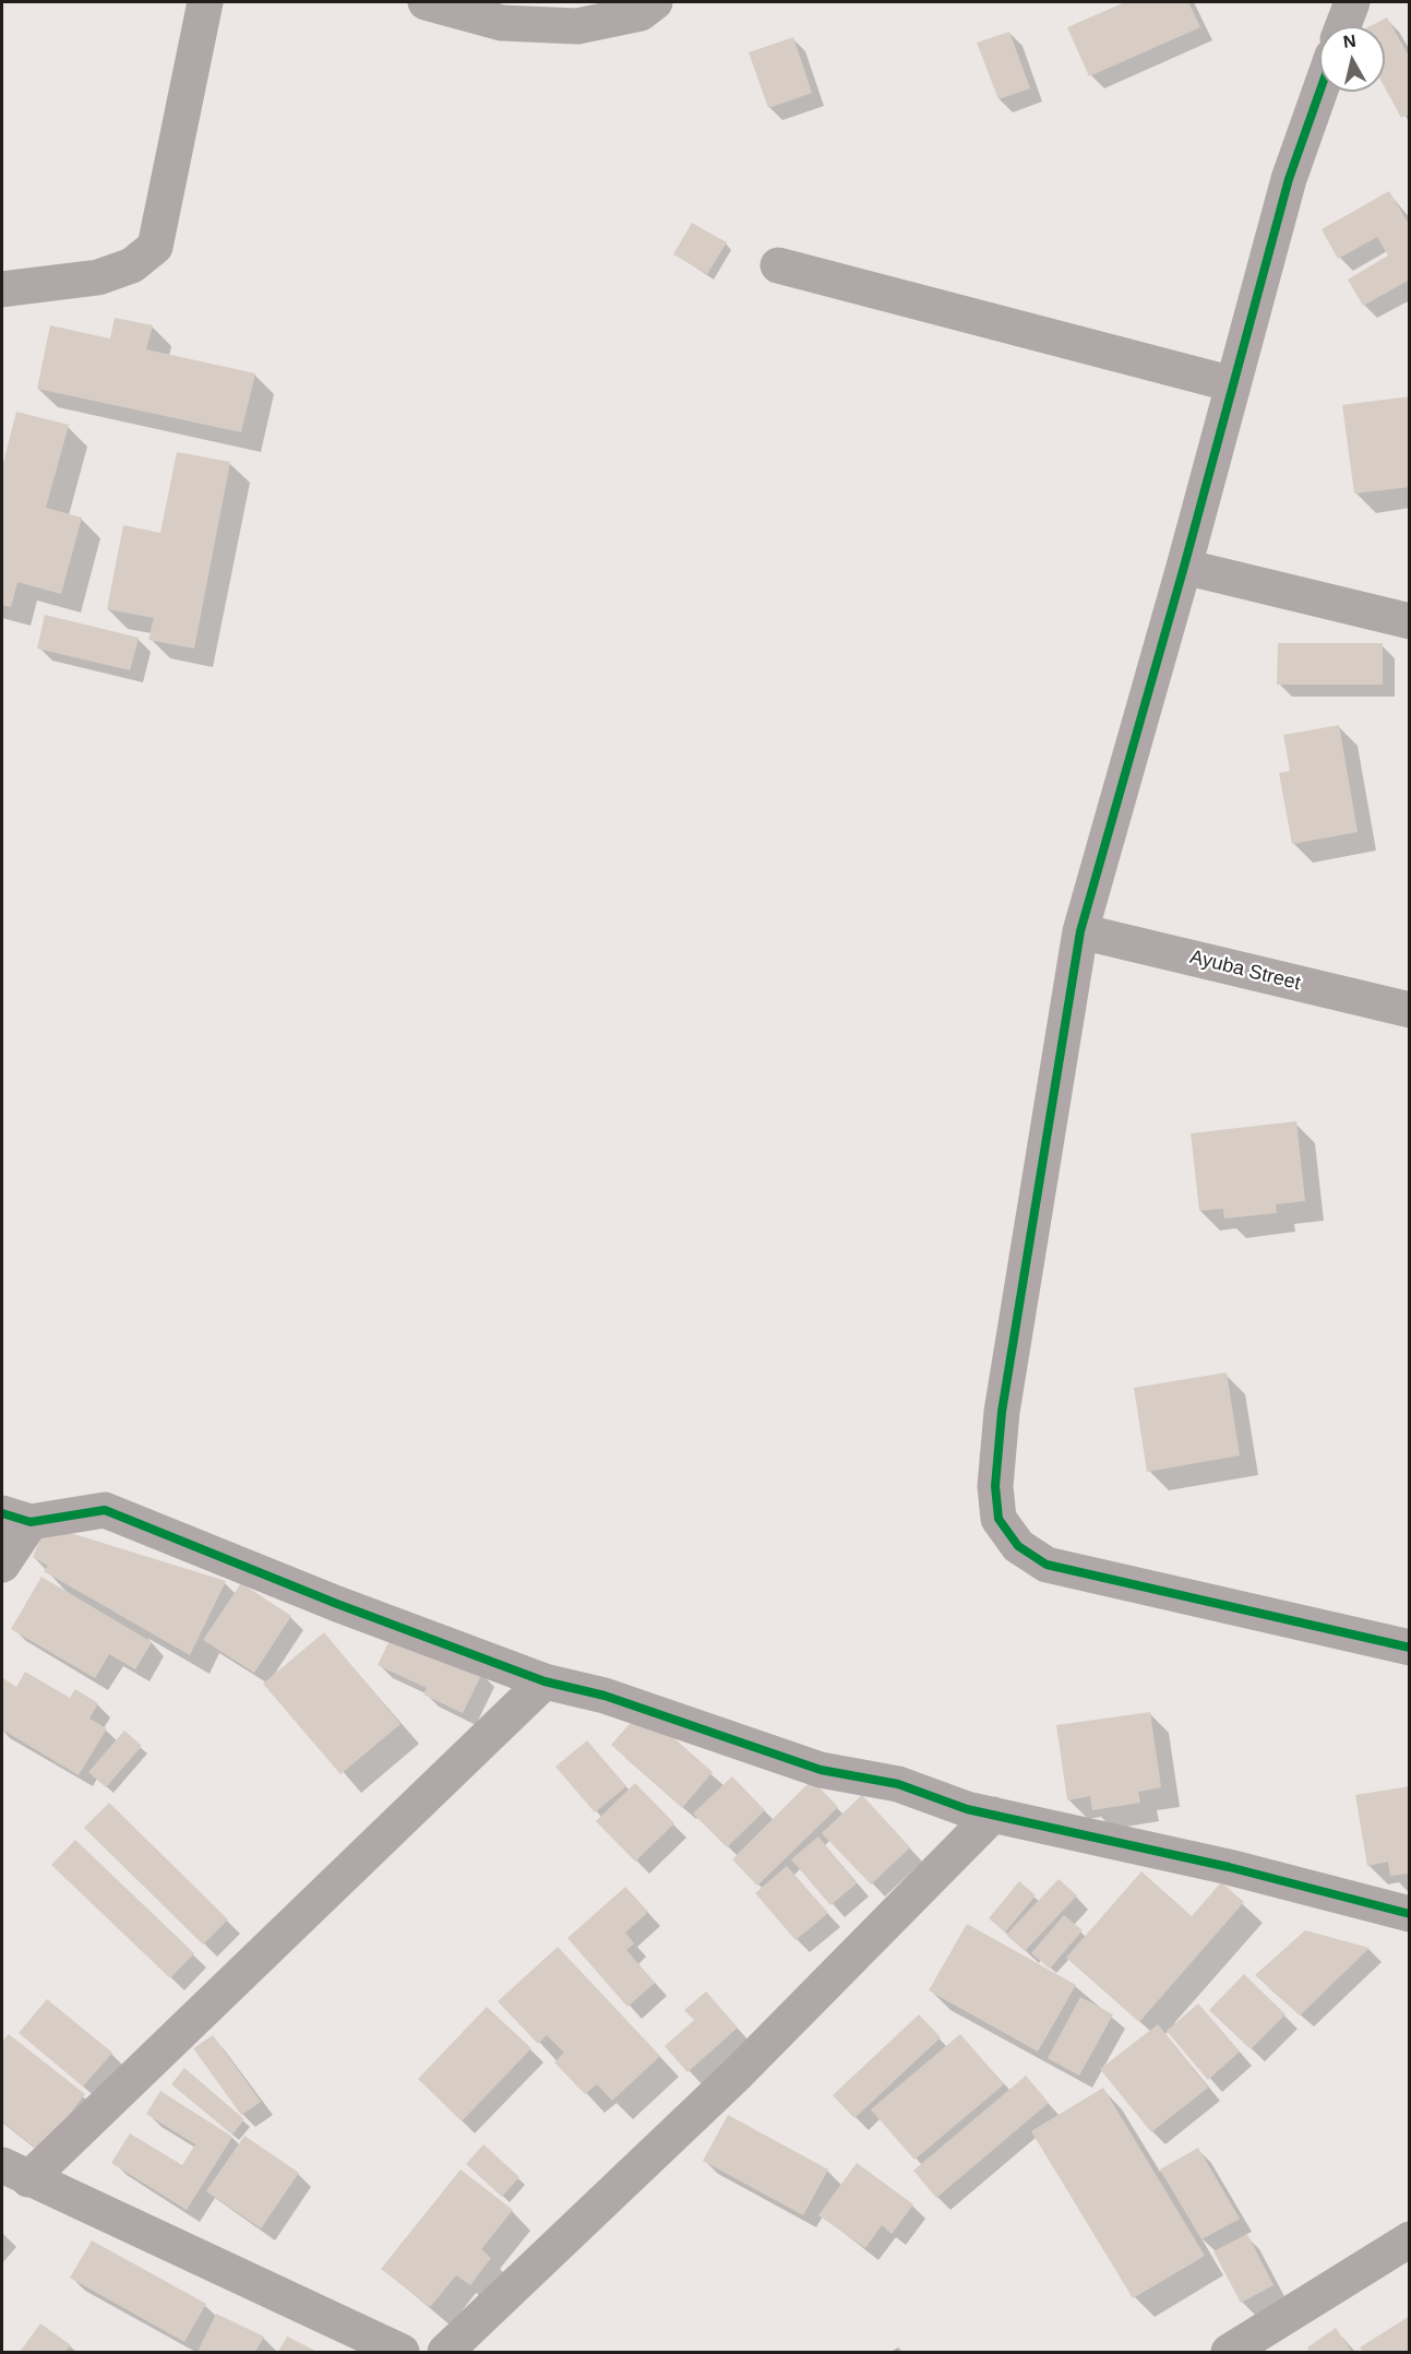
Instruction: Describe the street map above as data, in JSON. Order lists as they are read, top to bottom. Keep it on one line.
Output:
{"streets":{"street":["Ayuba Street"]},"north":"top"}
